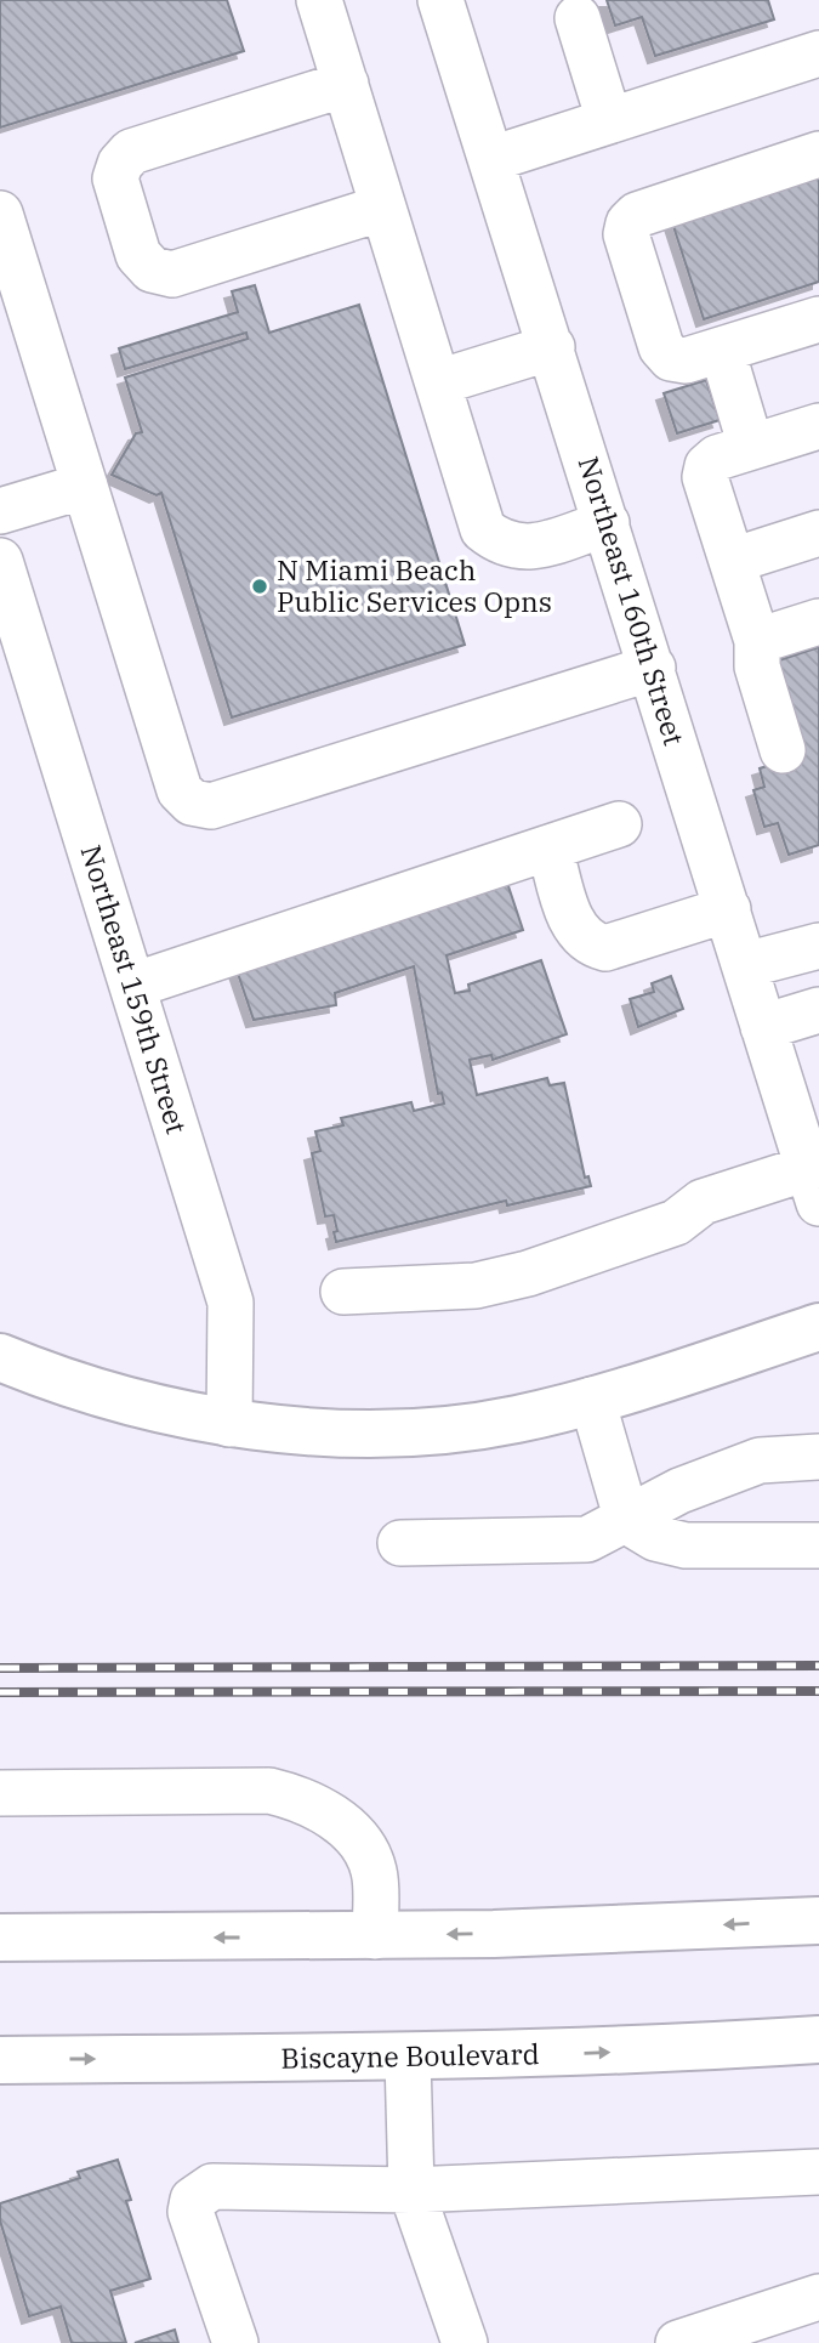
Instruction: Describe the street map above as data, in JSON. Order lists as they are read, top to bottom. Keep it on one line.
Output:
{"streets":{"main road":["Biscayne Boulevard"],"street":["Northeast 160th Street","Northeast 159th Street"]},"places":["N Miami Beach Public Services Opns"]}
